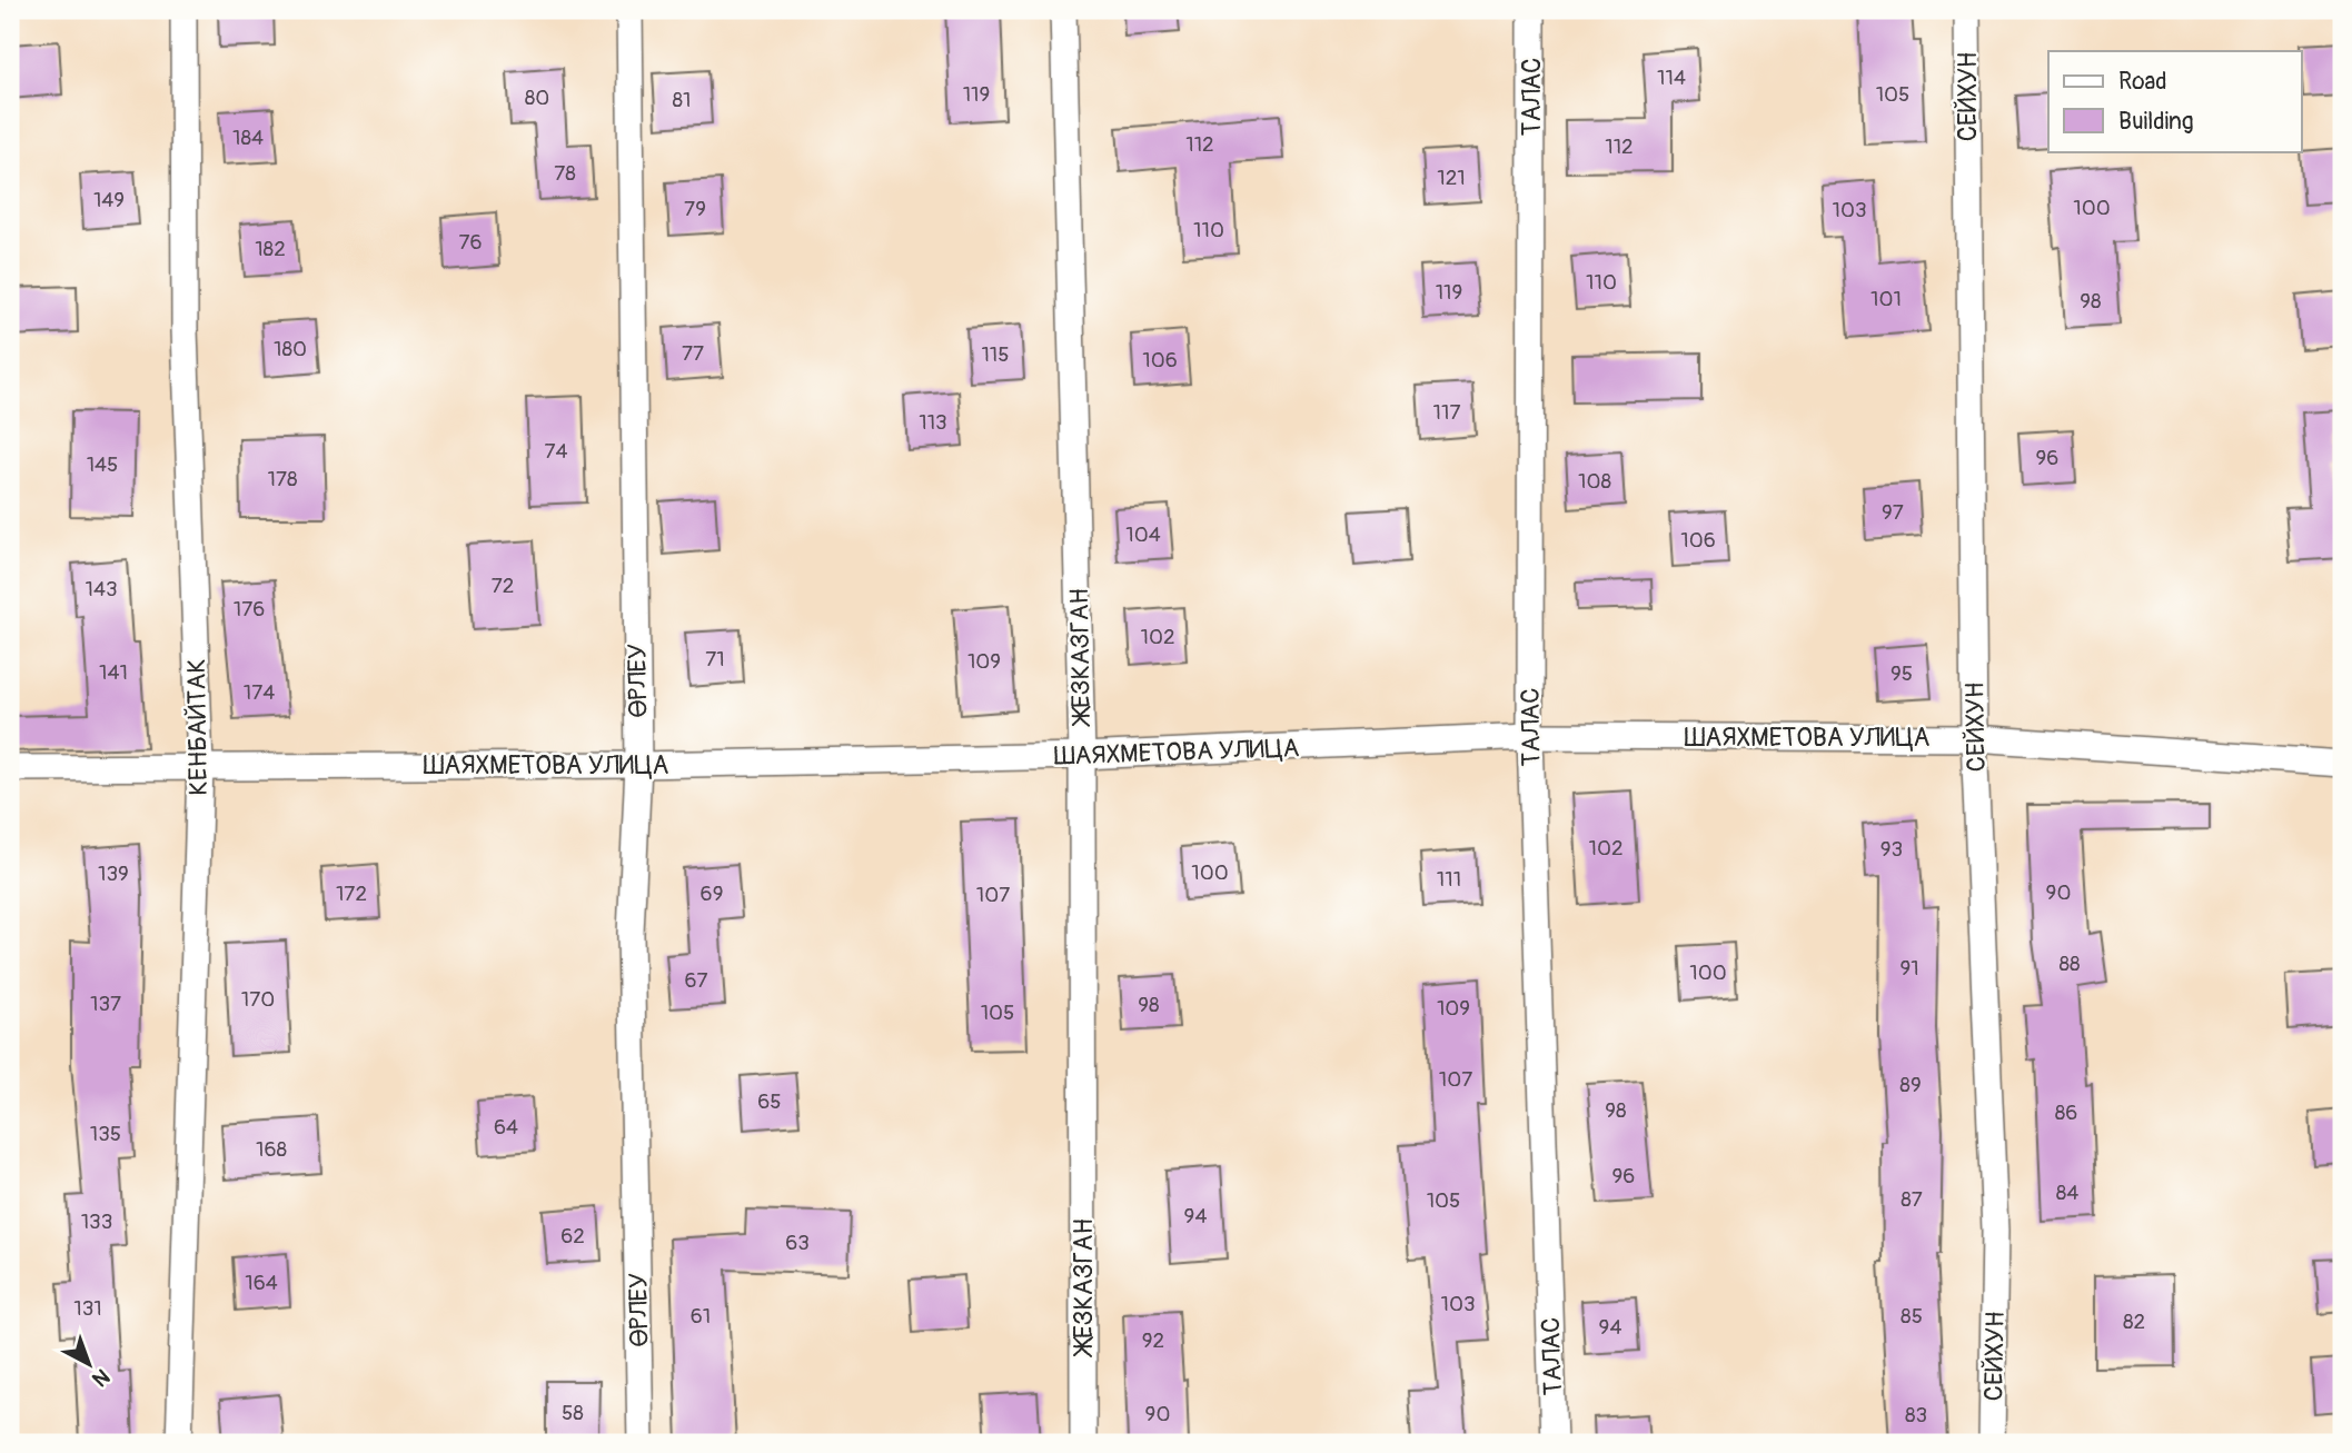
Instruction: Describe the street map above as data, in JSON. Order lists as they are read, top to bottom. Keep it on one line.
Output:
{"streets":{"street":["ТАЛАС","СЕЙХУН","ЖЕЗКАЗГАН","ӨРЛЕУ","КЕНБАЙТАК","ШАЯХМЕТОВА УЛИЦА"]},"crossings":[["ТАЛАС","ШАЯХМЕТОВА УЛИЦА"],["СЕЙХУН","ШАЯХМЕТОВА УЛИЦА"],["ЖЕЗКАЗГАН","ШАЯХМЕТОВА УЛИЦА"],["ӨРЛЕУ","ШАЯХМЕТОВА УЛИЦА"],["КЕНБАЙТАК","ШАЯХМЕТОВА УЛИЦА"]],"house_numbers":["114","119","105","80","81","184","112","112","78","121","149","100","79","103","110","76","182","110","119","101","98","180","77","115","106","117","113","74","96","145","178","108","97","104","106","72","143","176","102","71","109","141","95","174","102","93","100","139","111","90","172","69","107","88","91","100","67","170","137","98","109","105","107","89","65","98","86","64","135","168","96","84","87","105","94","133","62","63","164","103","131","61","85","82","94","92","58","90","83"],"legend":["Road","Building"],"north":"bottom right"}
